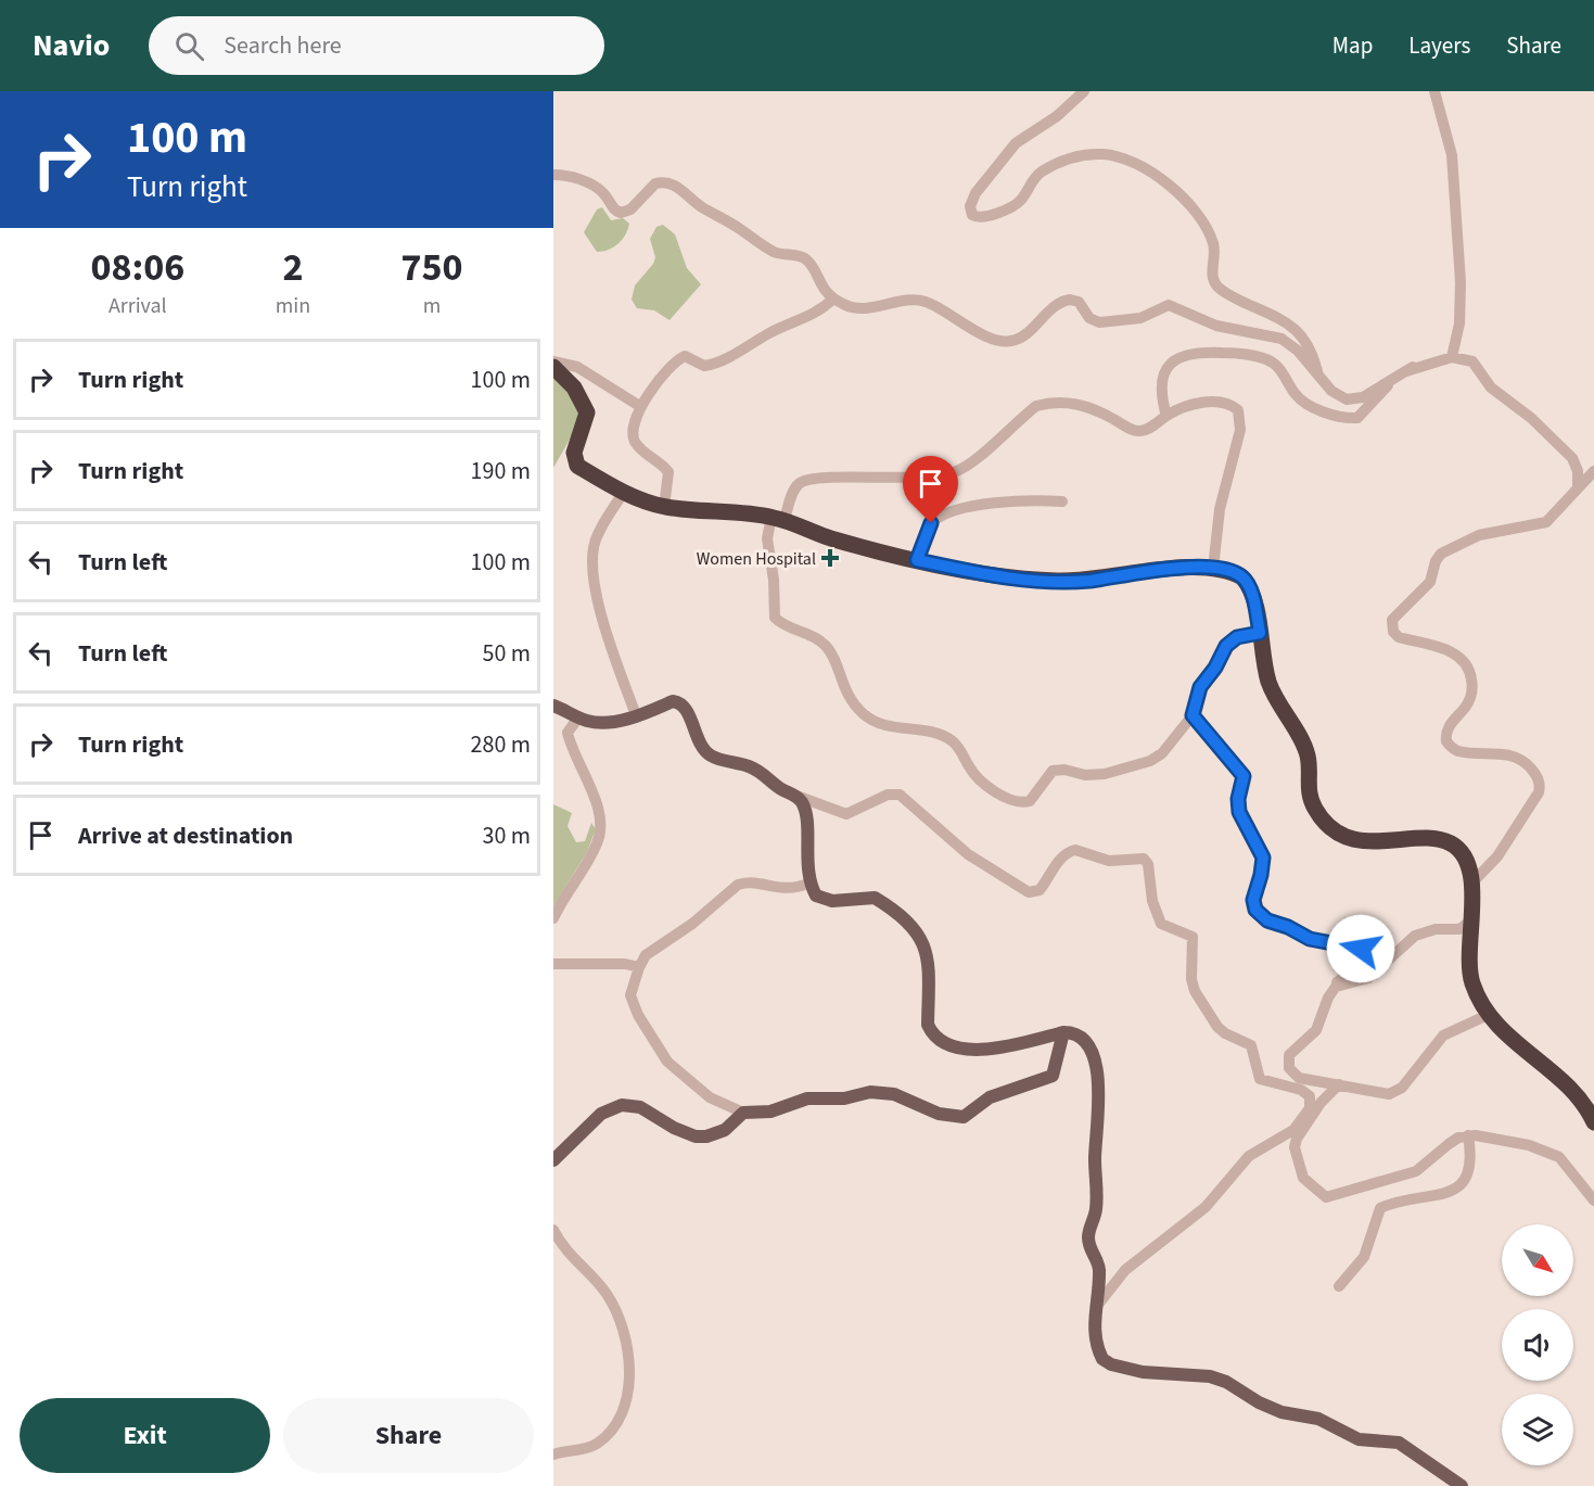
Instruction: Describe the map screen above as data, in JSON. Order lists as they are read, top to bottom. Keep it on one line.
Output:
{"places":{"health":["Women Hospital"]},"north":"bottom right","page":{"header":"Navio","search":"Search here","nav":["Map","Layers","Share"],"turn":["100 m","Turn right"],"eta":["08:06","Arrival","2","min","750","m"],"list":[{"name":"Turn right","value":"100 m"},{"name":"Turn right","value":"190 m"},{"name":"Turn left","value":"100 m"},{"name":"Turn left","value":"50 m"},{"name":"Turn right","value":"280 m"},{"name":"Arrive at destination","value":"30 m"}],"buttons":["Exit","Share"]}}
